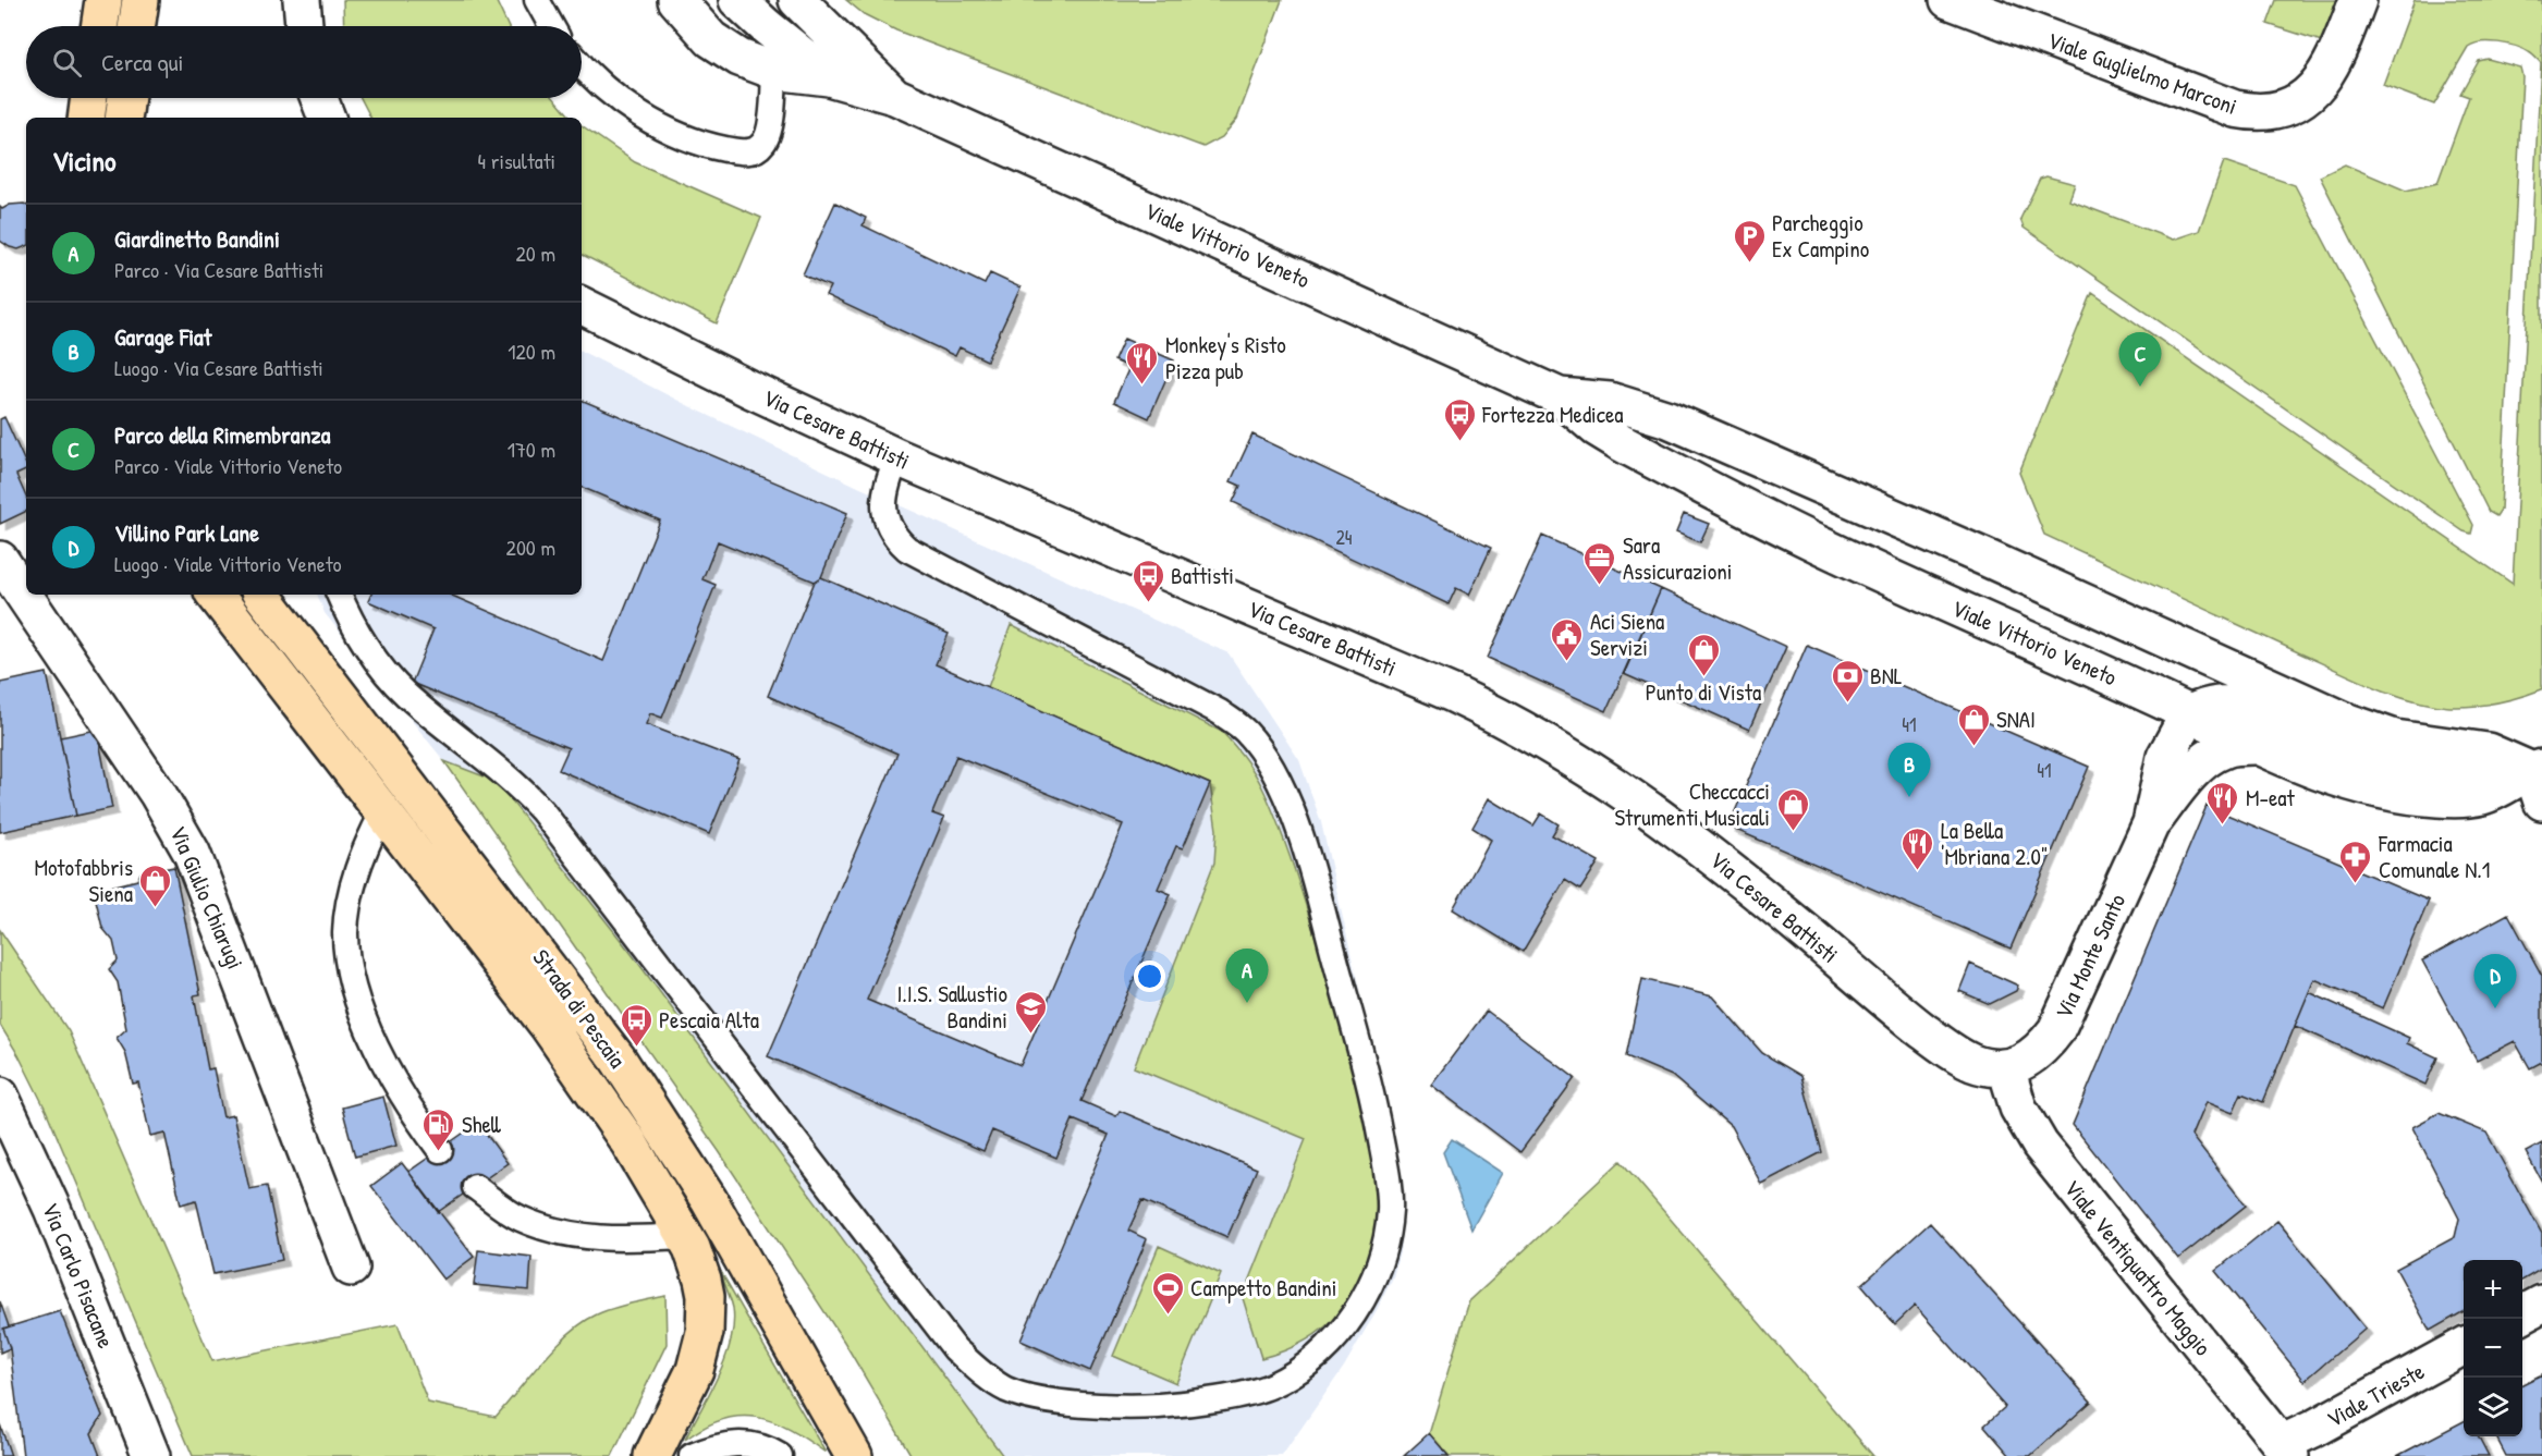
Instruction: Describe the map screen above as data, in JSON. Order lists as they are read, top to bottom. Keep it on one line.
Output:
{"streets":{"main road":["Strada di Pescaia"],"street":["Viale Guglielmo Marconi","Viale Vittorio Veneto","Via Cesare Battisti","Via Giulio Chiarugi","Via Monte Santo","Viale Ventiquattro Maggio","Via Carlo Pisacane","Viale Trieste"]},"crossings":[["Viale Vittorio Veneto","Via Monte Santo"],["Via Cesare Battisti","Via Monte Santo"],["Via Cesare Battisti","Viale Ventiquattro Maggio"],["Via Monte Santo","Viale Ventiquattro Maggio"],["Viale Ventiquattro Maggio","Viale Trieste"]],"places":{"parking":["Parcheggio Ex Campino"],"restaurant":["Monkey's Risto Pizza pub","M-eat","La Bella 'Mbriana 2.0\""],"bus stop":["Fortezza Medicea","Battisti","Pescaia Alta"],"office":["Sara Assicurazioni"],"public building":["Aci Siena Servizi"],"shop":["Punto di Vista","SNAI","Checcacci Strumenti Musicali","Motofabbris Siena"],"bank":["BNL"],"pharmacy":["Farmacia Comunale N.1"],"school or university":["I.I.S. Sallustio Bandini"],"fuel station":["Shell"],"sports":["Campetto Bandini"]},"house_numbers":["24","41","41"],"page":{"search":"Cerca qui","heading":["Vicino","4 risultati"],"list":[{"mark":"A","name":"Giardinetto Bandini","note":"Parco · Via Cesare Battisti","value":"20 m"},{"mark":"B","name":"Garage Fiat","note":"Luogo · Via Cesare Battisti","value":"120 m"},{"mark":"C","name":"Parco della Rimembranza","note":"Parco · Viale Vittorio Veneto","value":"170 m"},{"mark":"D","name":"Villino Park Lane","note":"Luogo · Viale Vittorio Veneto","value":"200 m"}],"pins":["C","B","A","D"],"map_buttons":["+","−"]}}
